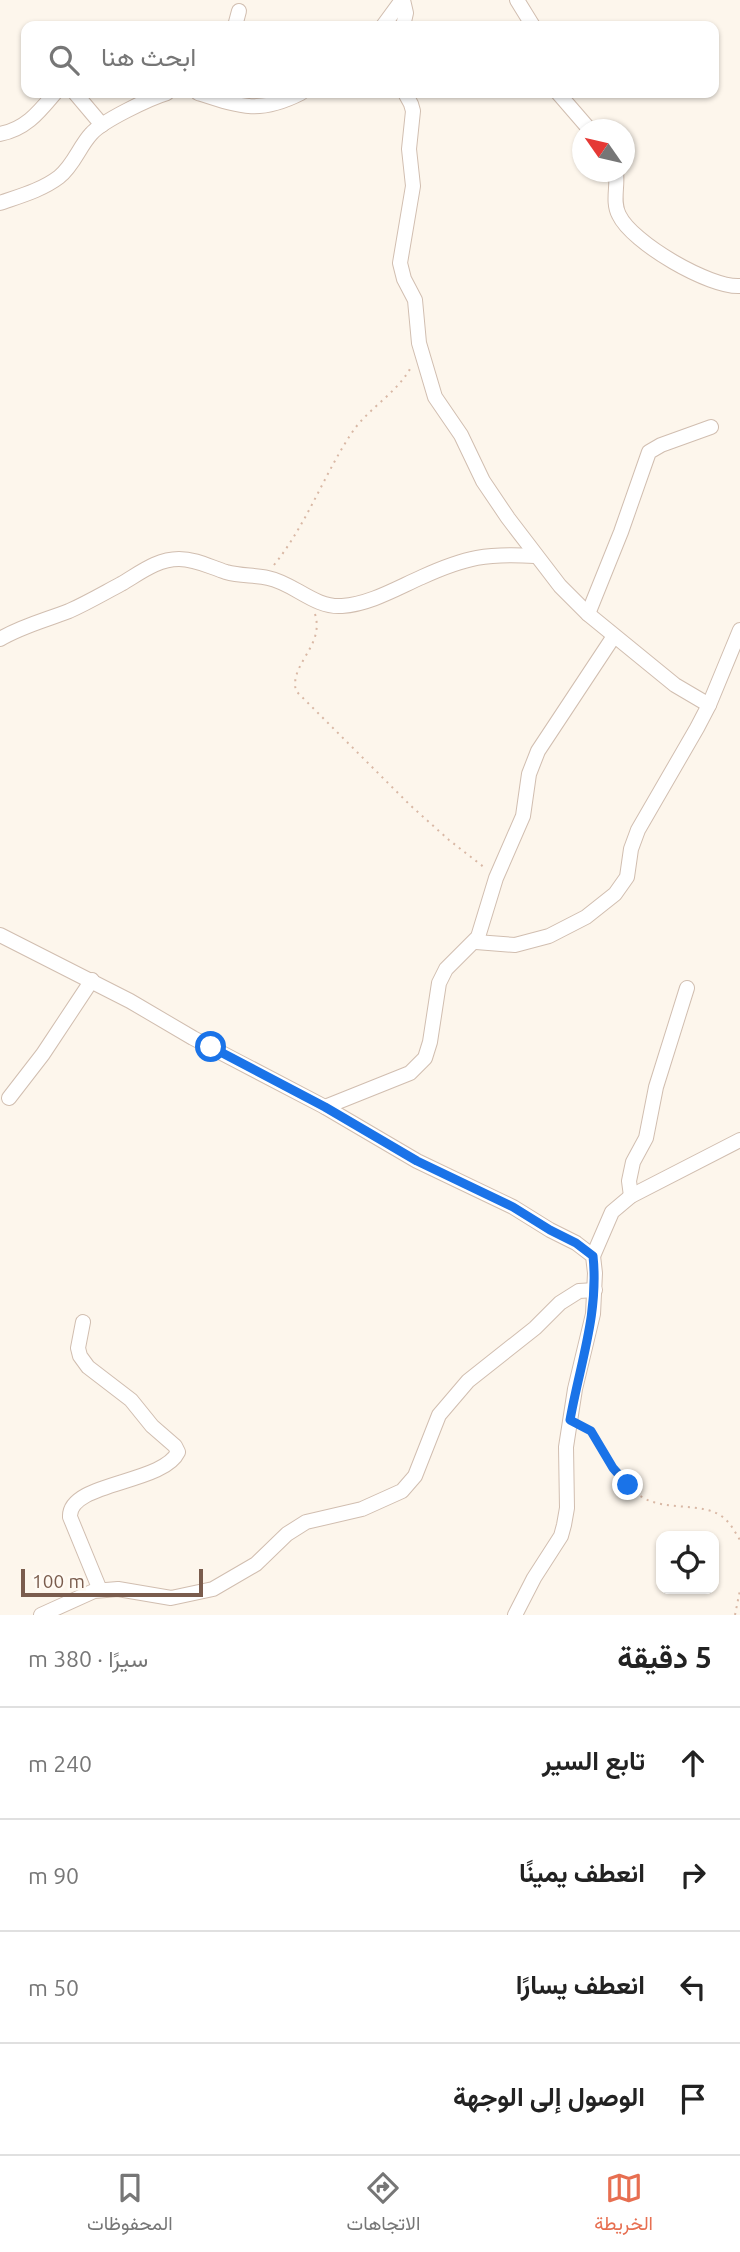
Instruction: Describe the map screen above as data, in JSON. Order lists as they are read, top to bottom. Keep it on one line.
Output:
{"scale_bar":"100 m","north":"top left","page":{"search":"ابحث هنا","scale":"100 m","heading":["5 دقيقة","سيرًا · 380 m"],"list":[["تابع السير","240 m"],["انعطف يمينًا","90 m"],["انعطف يسارًا","50 m"],"الوصول إلى الوجهة"],"nav":["الخريطة","الاتجاهات","المحفوظات"]}}
